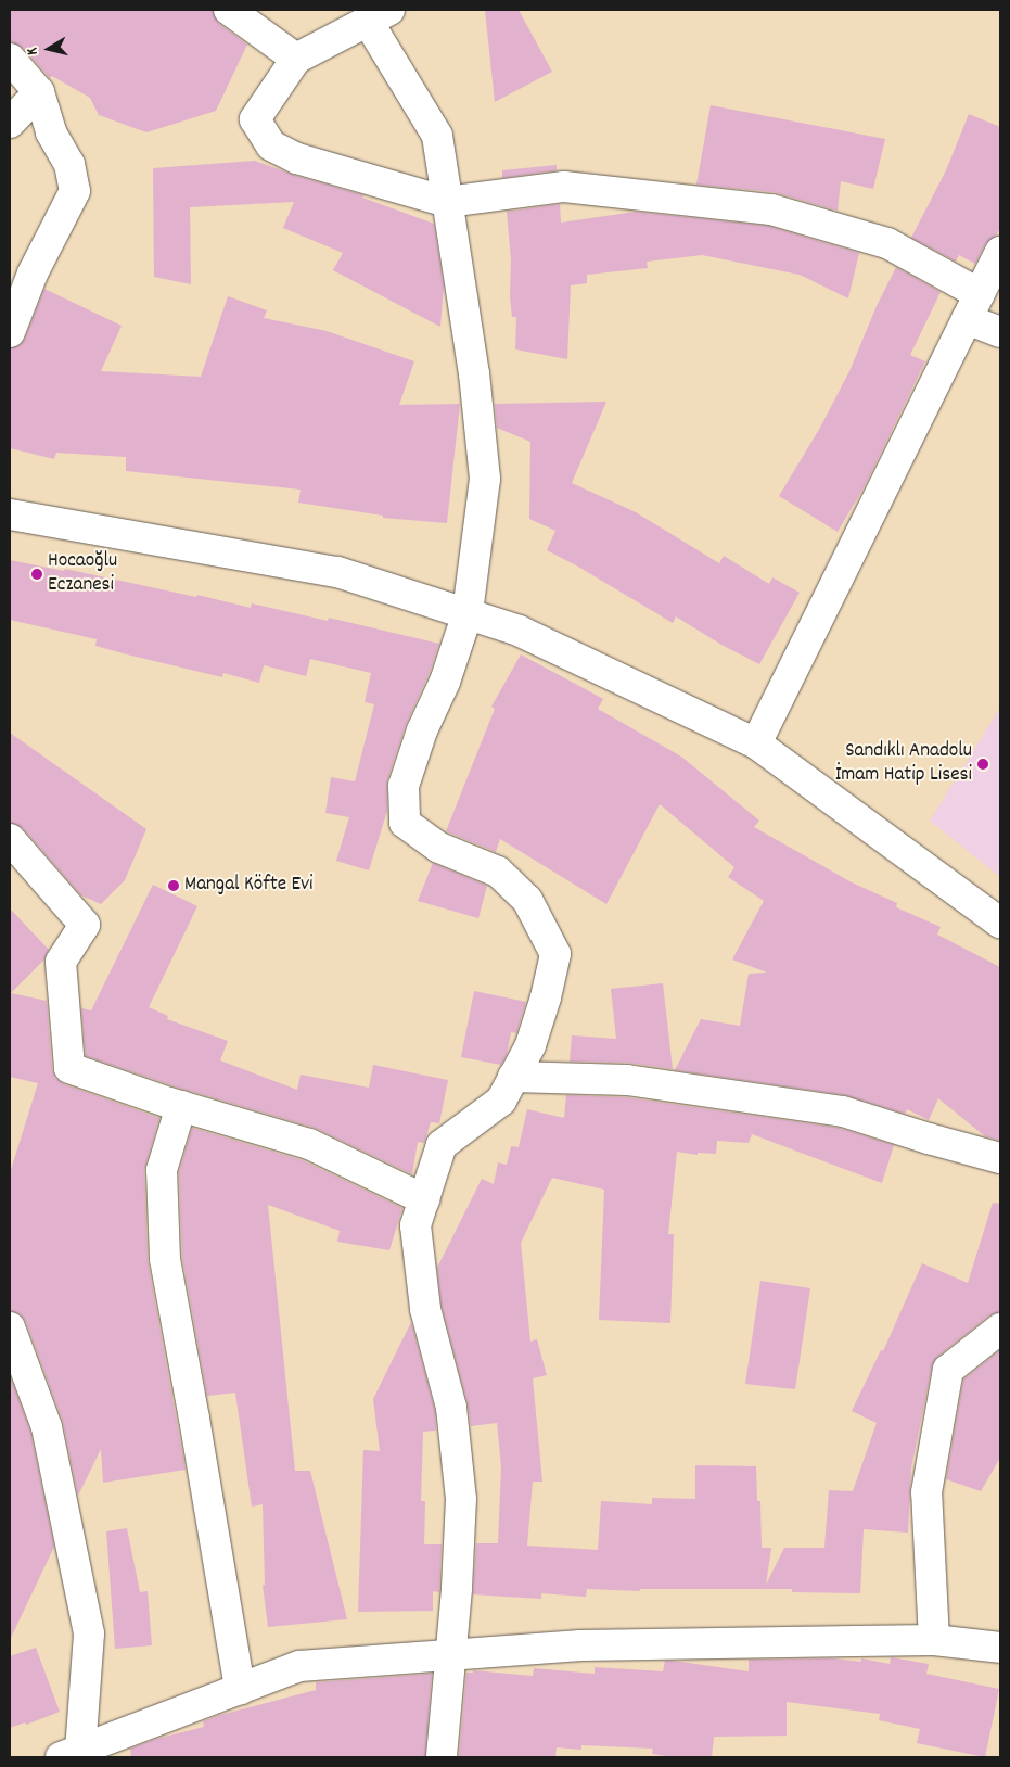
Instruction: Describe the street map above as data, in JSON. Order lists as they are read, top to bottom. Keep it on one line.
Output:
{"places":["Hocaoğlu Eczanesi","Sandıklı Anadolu İmam Hatip Lisesi","Mangal Köfte Evi"],"north":"left"}
